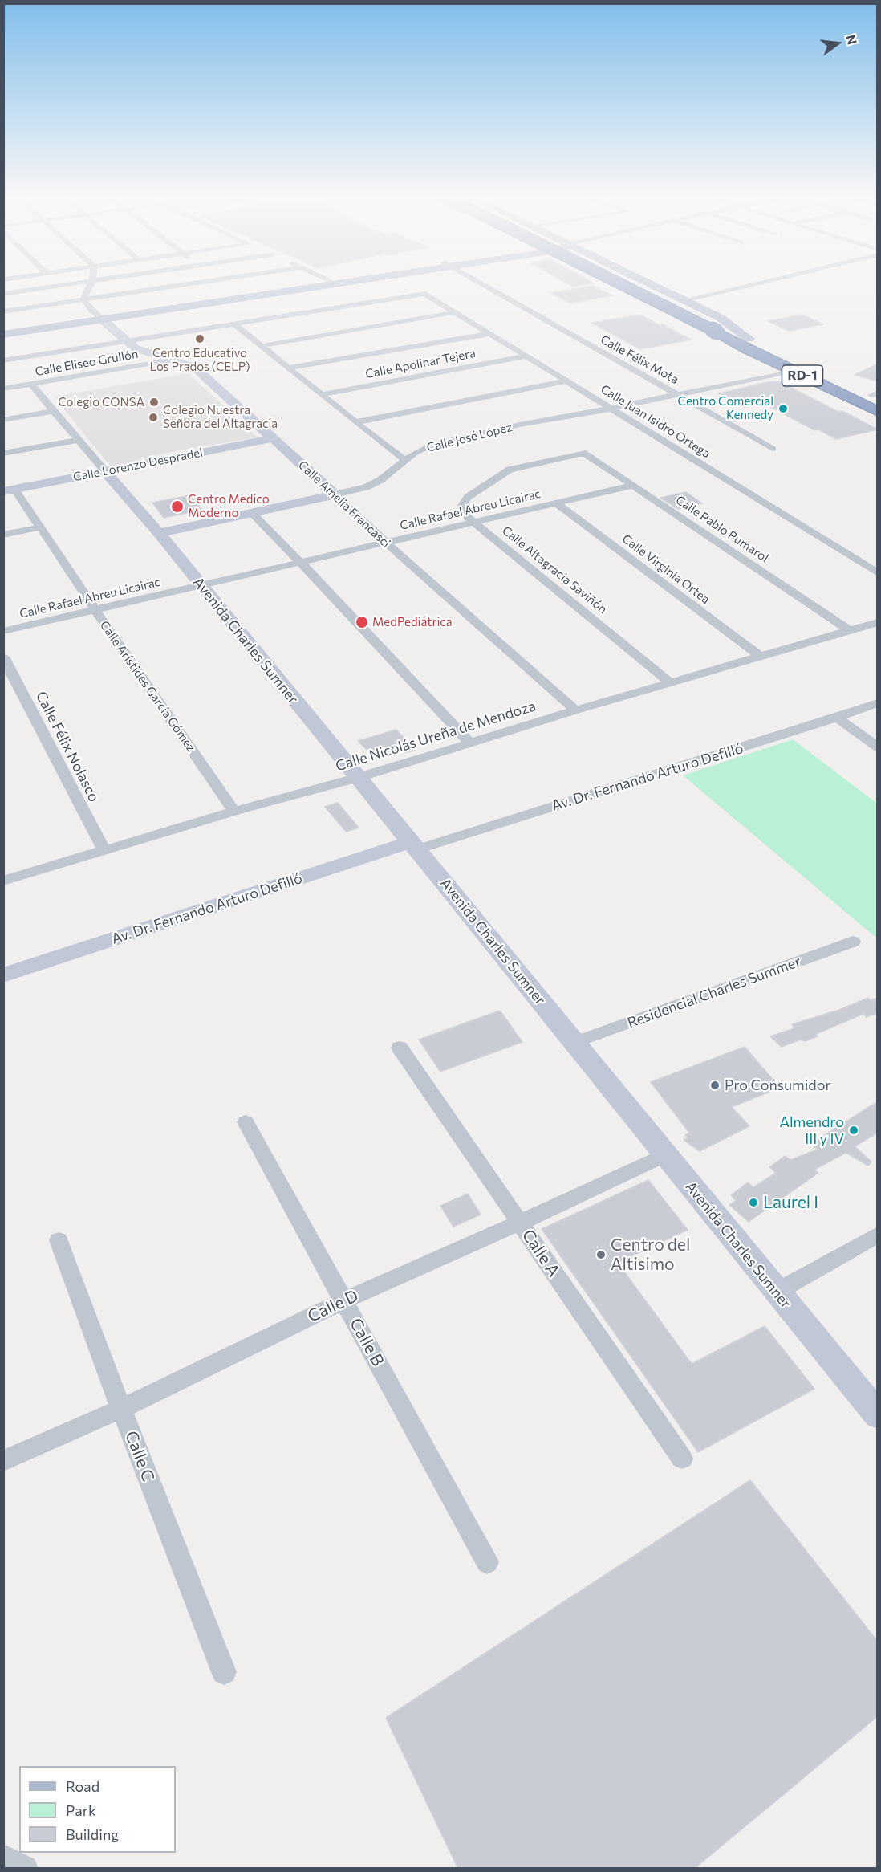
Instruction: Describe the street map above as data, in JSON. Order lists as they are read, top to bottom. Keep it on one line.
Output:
{"streets":{"highway":["RD-1"],"street":["Calle Félix Mota","Calle Eliseo Grullón","Calle Apolinar Tejera","Calle Juan Isidro Ortega","Calle José López","Calle Lorenzo Despradel","Calle Amelia Francasci","Calle Rafael Abreu Licairac","Calle Pablo Pumarol","Calle Virginia Ortea","Calle Altagracia Saviñón","Avenida Charles Sumner","Calle Arístides García Gómez","Calle Nicolás Ureña de Mendoza","Calle Félix Nolasco","Av. Dr. Fernando Arturo Defilló","Residencial Charles Summer","Calle A","Calle D","Calle B","Calle C"]},"crossings":[["Calle Félix Mota","Calle José López"],["Calle Eliseo Grullón","Calle Amelia Francasci"],["Calle Apolinar Tejera","Calle Juan Isidro Ortega"],["RD-1","Calle José López"],["Calle Juan Isidro Ortega","Calle José López"],["Calle José López","Calle Amelia Francasci"],["Calle José López","Avenida Charles Sumner"],["Calle Lorenzo Despradel","Calle Amelia Francasci"],["Calle Lorenzo Despradel","Avenida Charles Sumner"],["Calle Lorenzo Despradel","Calle Arístides García Gómez"],["Calle Amelia Francasci","Calle Rafael Abreu Licairac"],["Calle Amelia Francasci","Calle Nicolás Ureña de Mendoza"],["Calle Rafael Abreu Licairac","Calle Pablo Pumarol"],["Calle Rafael Abreu Licairac","Calle Virginia Ortea"],["Calle Rafael Abreu Licairac","Calle Altagracia Saviñón"],["Calle Rafael Abreu Licairac","Avenida Charles Sumner"],["Calle Rafael Abreu Licairac","Calle Arístides García Gómez"],["Calle Pablo Pumarol","Calle Altagracia Saviñón"],["Calle Pablo Pumarol","Calle Nicolás Ureña de Mendoza"],["Calle Virginia Ortea","Calle Nicolás Ureña de Mendoza"],["Calle Altagracia Saviñón","Calle Nicolás Ureña de Mendoza"],["Avenida Charles Sumner","Calle Nicolás Ureña de Mendoza"],["Avenida Charles Sumner","Av. Dr. Fernando Arturo Defilló"],["Avenida Charles Sumner","Residencial Charles Summer"],["Avenida Charles Sumner","Calle D"],["Calle Arístides García Gómez","Calle Nicolás Ureña de Mendoza"],["Calle Nicolás Ureña de Mendoza","Calle Félix Nolasco"],["Calle A","Calle D"],["Calle D","Calle B"],["Calle D","Calle C"]],"places":["Centro Educativo Los Prados (CELP)","Colegio CONSA","Centro Comercial Kennedy","Colegio Nuestra Señora del Altagracia","Centro Medico Moderno","MedPediátrica","Pro Consumidor","Almendro III y IV","Laurel I","Centro del Altisimo"],"legend":["Road","Park","Building"],"north":"right"}
